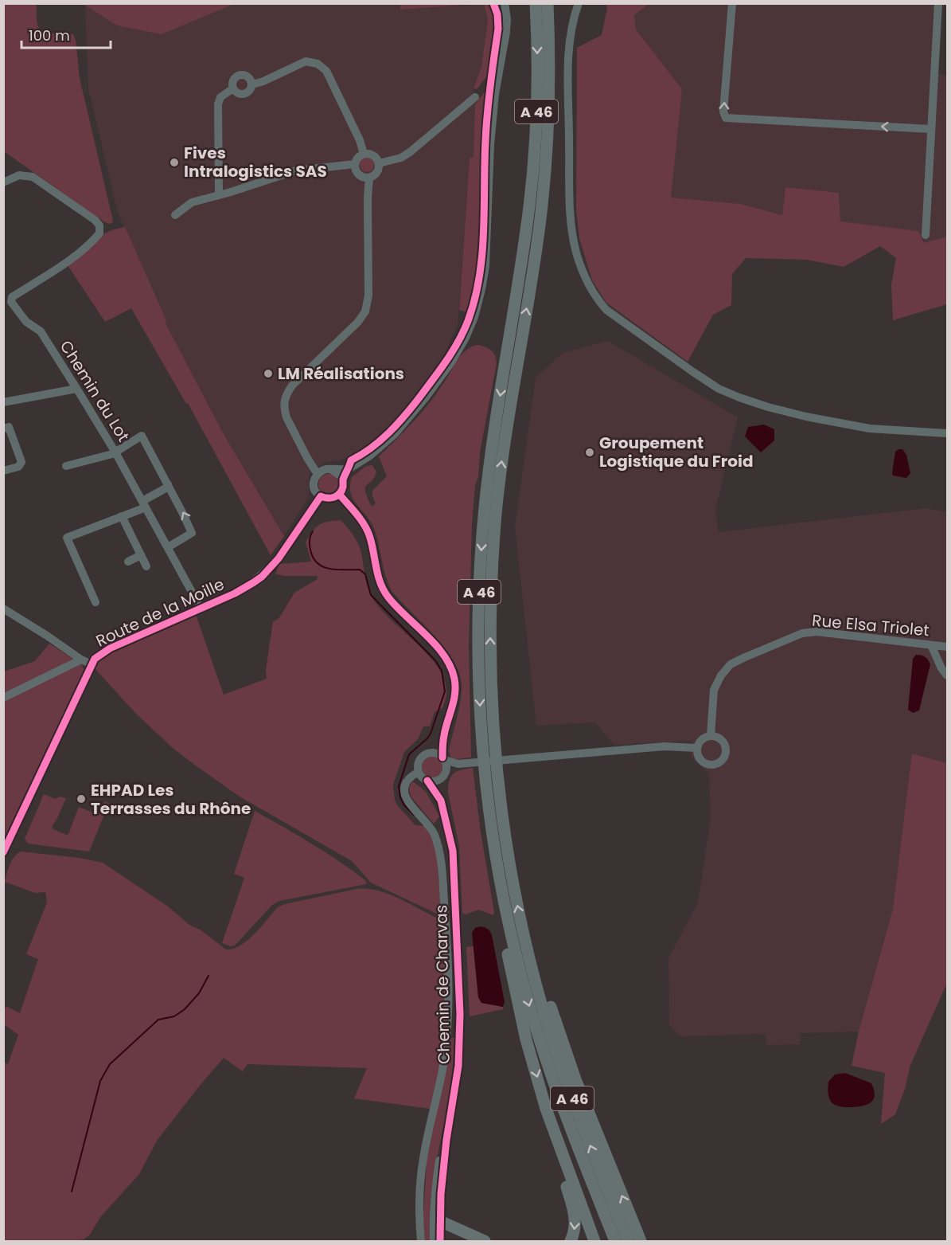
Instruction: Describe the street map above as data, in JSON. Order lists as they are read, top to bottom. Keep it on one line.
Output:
{"streets":{"highway":["A 46"],"street":["Chemin du Lot","Route de la Moille","Rue Elsa Triolet","Chemin de Charvas"]},"crossings":[["Chemin du Lot","Route de la Moille"]],"places":["Fives Intralogistics SAS","LM Réalisations","Groupement Logistique du Froid","EHPAD Les Terrasses du Rhône"],"scale_bar":"100 m"}
